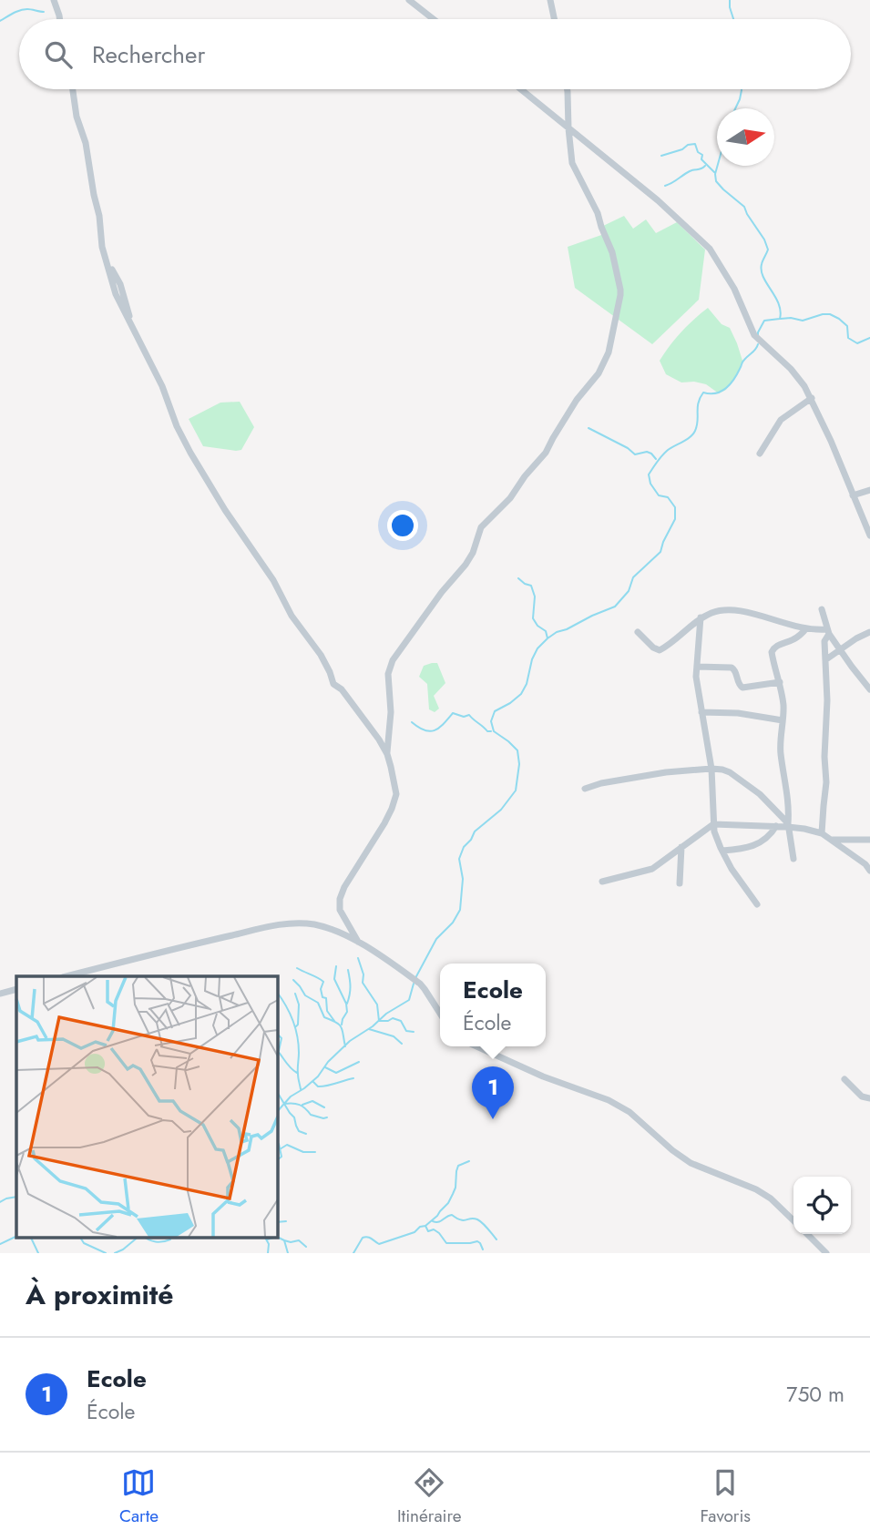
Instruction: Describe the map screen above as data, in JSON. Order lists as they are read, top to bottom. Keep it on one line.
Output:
{"north":"right","page":{"search":"Rechercher","popup":["Ecole","École"],"pins":"1","heading":"À proximité","list":[{"mark":"1","name":"Ecole","note":"École","value":"750 m"}],"nav":["Carte","Itinéraire","Favoris"]}}
